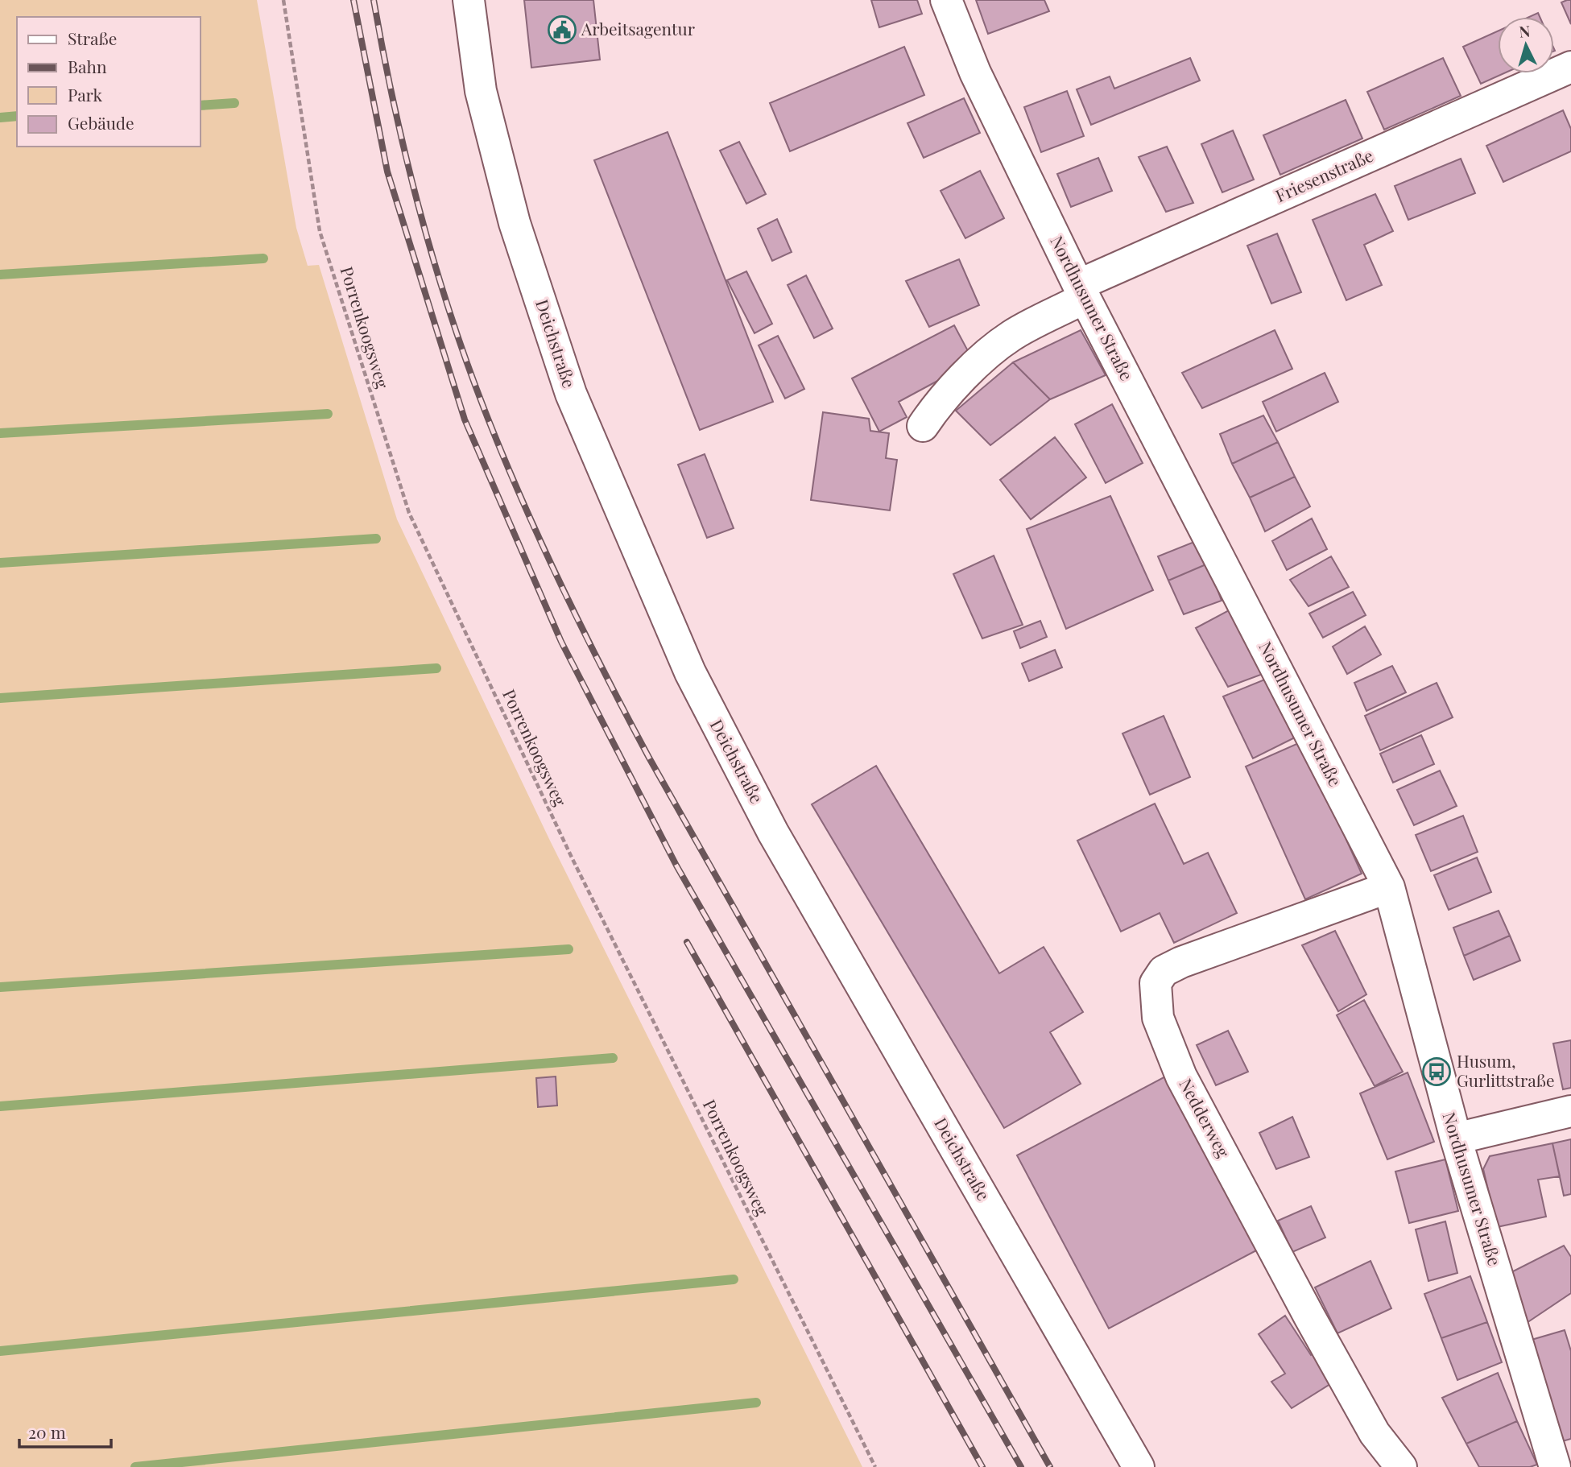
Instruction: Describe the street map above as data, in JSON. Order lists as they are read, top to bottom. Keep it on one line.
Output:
{"streets":{"street":["Friesenstraße","Nordhusumer Straße","Deichstraße","Nedderweg"],"path":["Porrenkoogsweg"]},"crossings":[["Friesenstraße","Nordhusumer Straße"],["Nordhusumer Straße","Nedderweg"]],"places":{"public building":["Arbeitsagentur"],"bus stop":["Husum, Gurlittstraße"]},"legend":["Straße","Bahn","Park","Gebäude"],"scale_bar":"20 m","north":"top"}
